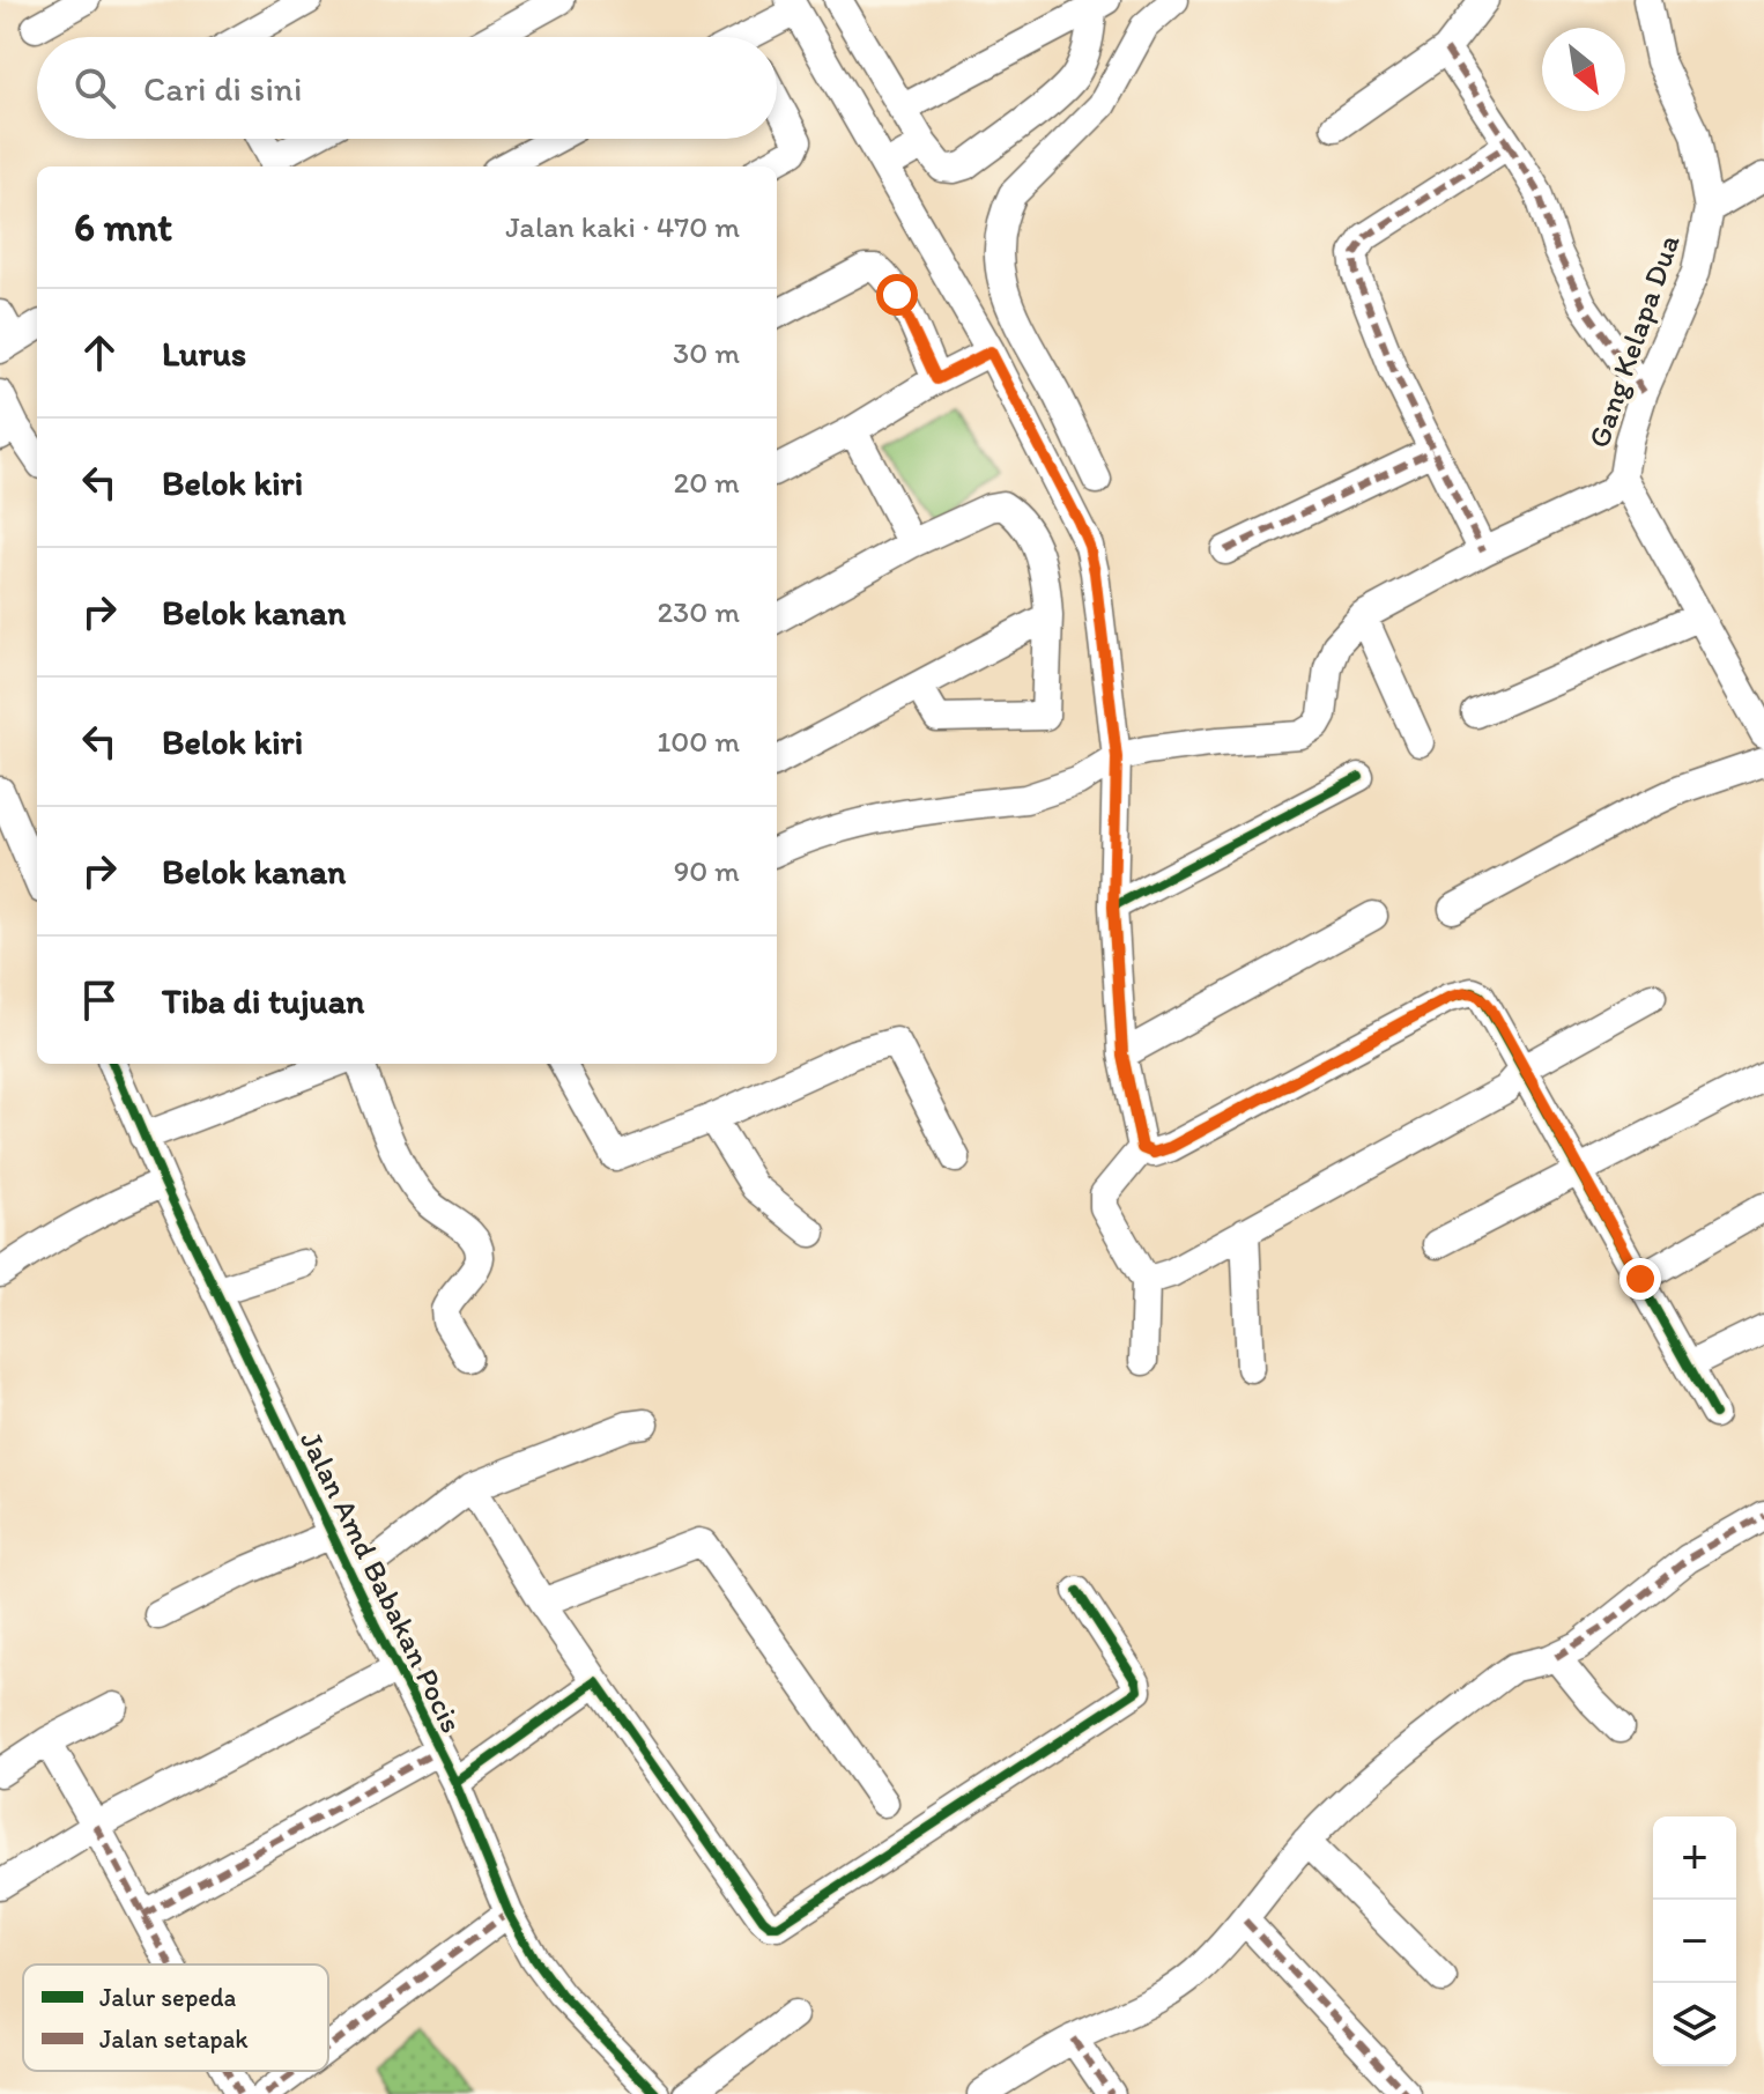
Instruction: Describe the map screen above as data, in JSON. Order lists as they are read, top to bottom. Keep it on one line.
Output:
{"streets":{"street":["Gang Kelapa Dua","Jalan Amd Babakan Pocis"]},"legend":["Jalur sepeda","Jalan setapak"],"north":"bottom right","page":{"search":"Cari di sini","heading":["6 mnt","Jalan kaki · 470 m"],"list":[["Lurus","30 m"],["Belok kiri","20 m"],["Belok kanan","230 m"],["Belok kiri","100 m"],["Belok kanan","90 m"],"Tiba di tujuan"],"map_buttons":["+","−"]}}
